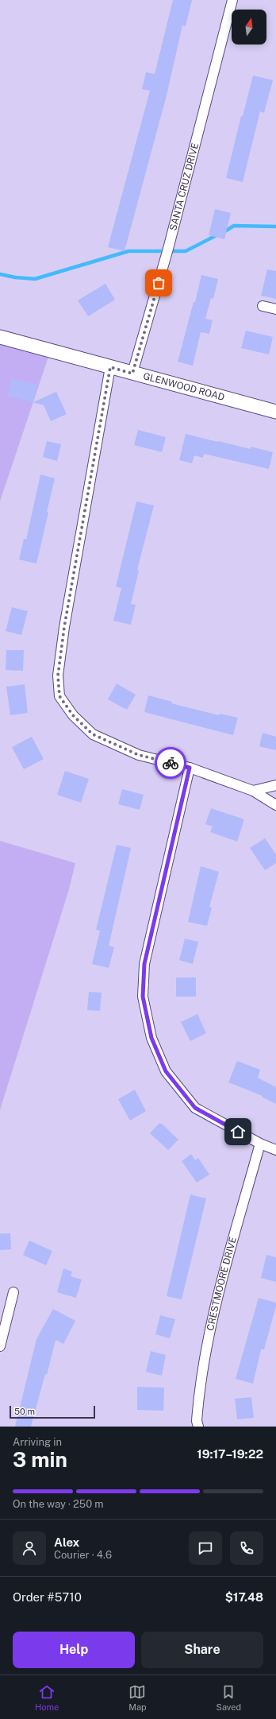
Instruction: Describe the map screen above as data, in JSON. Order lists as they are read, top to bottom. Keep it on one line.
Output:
{"streets":{"main road":["GLENWOOD ROAD"],"street":["SANTA CRUZ DRIVE","CRESTMOORE DRIVE"]},"crossings":[["SANTA CRUZ DRIVE","GLENWOOD ROAD"]],"scale_bar":"50 m","north":"top","page":{"scale":"50 m","heading":["3 min","Arriving in","19:17–19:22"],"panel":["Alex","Courier · 4.6","Order #5710","$17.48"],"bar":"On the way · 250 m","buttons":["Help","Share"],"tabs":["Home","Map","Saved"]}}
